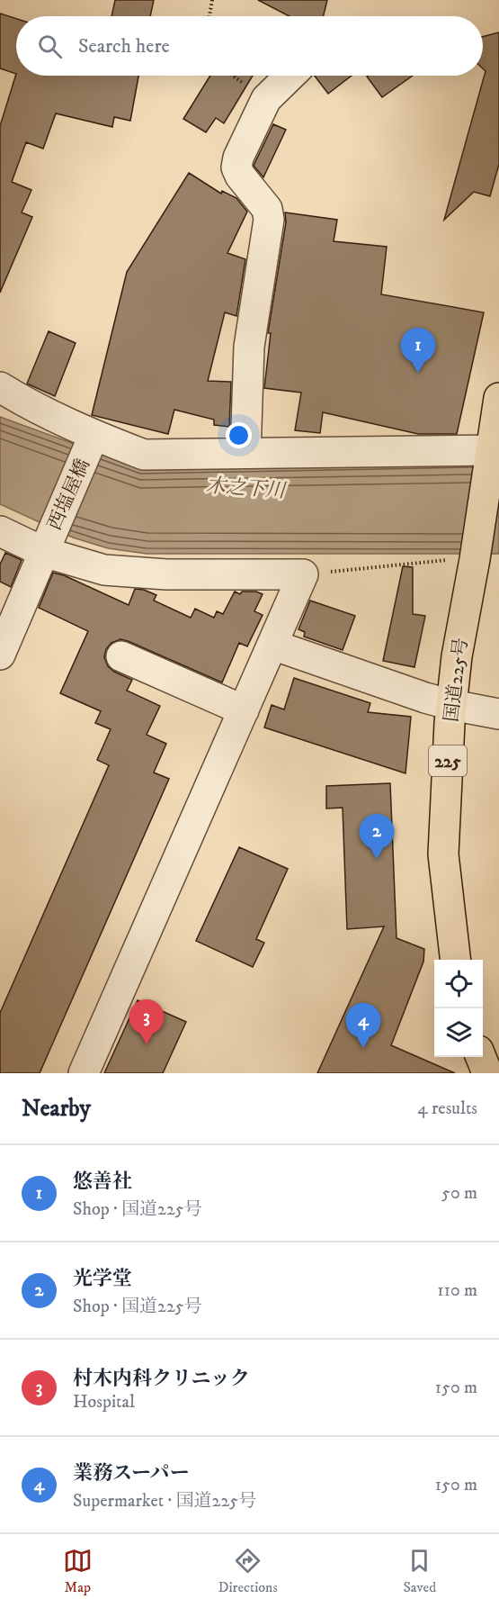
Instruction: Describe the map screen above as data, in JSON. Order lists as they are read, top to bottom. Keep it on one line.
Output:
{"streets":{"highway":["国道225号","225"],"street":["西塩屋橋"]},"water":["木之下川"],"page":{"search":"Search here","pins":["1","2","3","4"],"heading":["Nearby","4 results"],"list":[{"mark":"1","name":"悠善社","note":"Shop · 国道225号","value":"50 m"},{"mark":"2","name":"光学堂","note":"Shop · 国道225号","value":"110 m"},{"mark":"3","name":"村木内科クリニック","note":"Hospital","value":"150 m"},{"mark":"4","name":"業務スーパー","note":"Supermarket · 国道225号","value":"150 m"}],"nav":["Map","Directions","Saved"]}}
